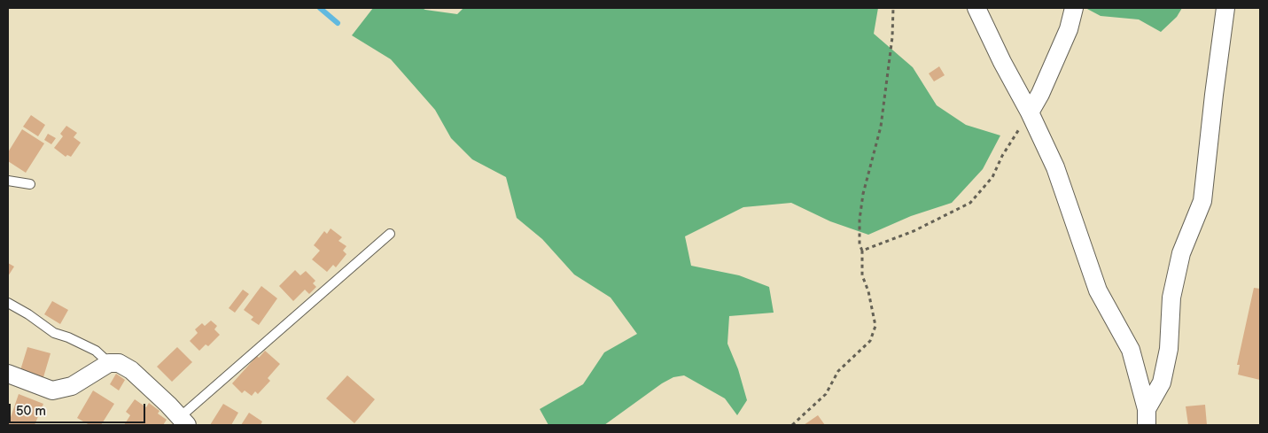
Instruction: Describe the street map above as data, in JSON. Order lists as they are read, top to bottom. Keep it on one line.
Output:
{"scale_bar":"50 m"}
